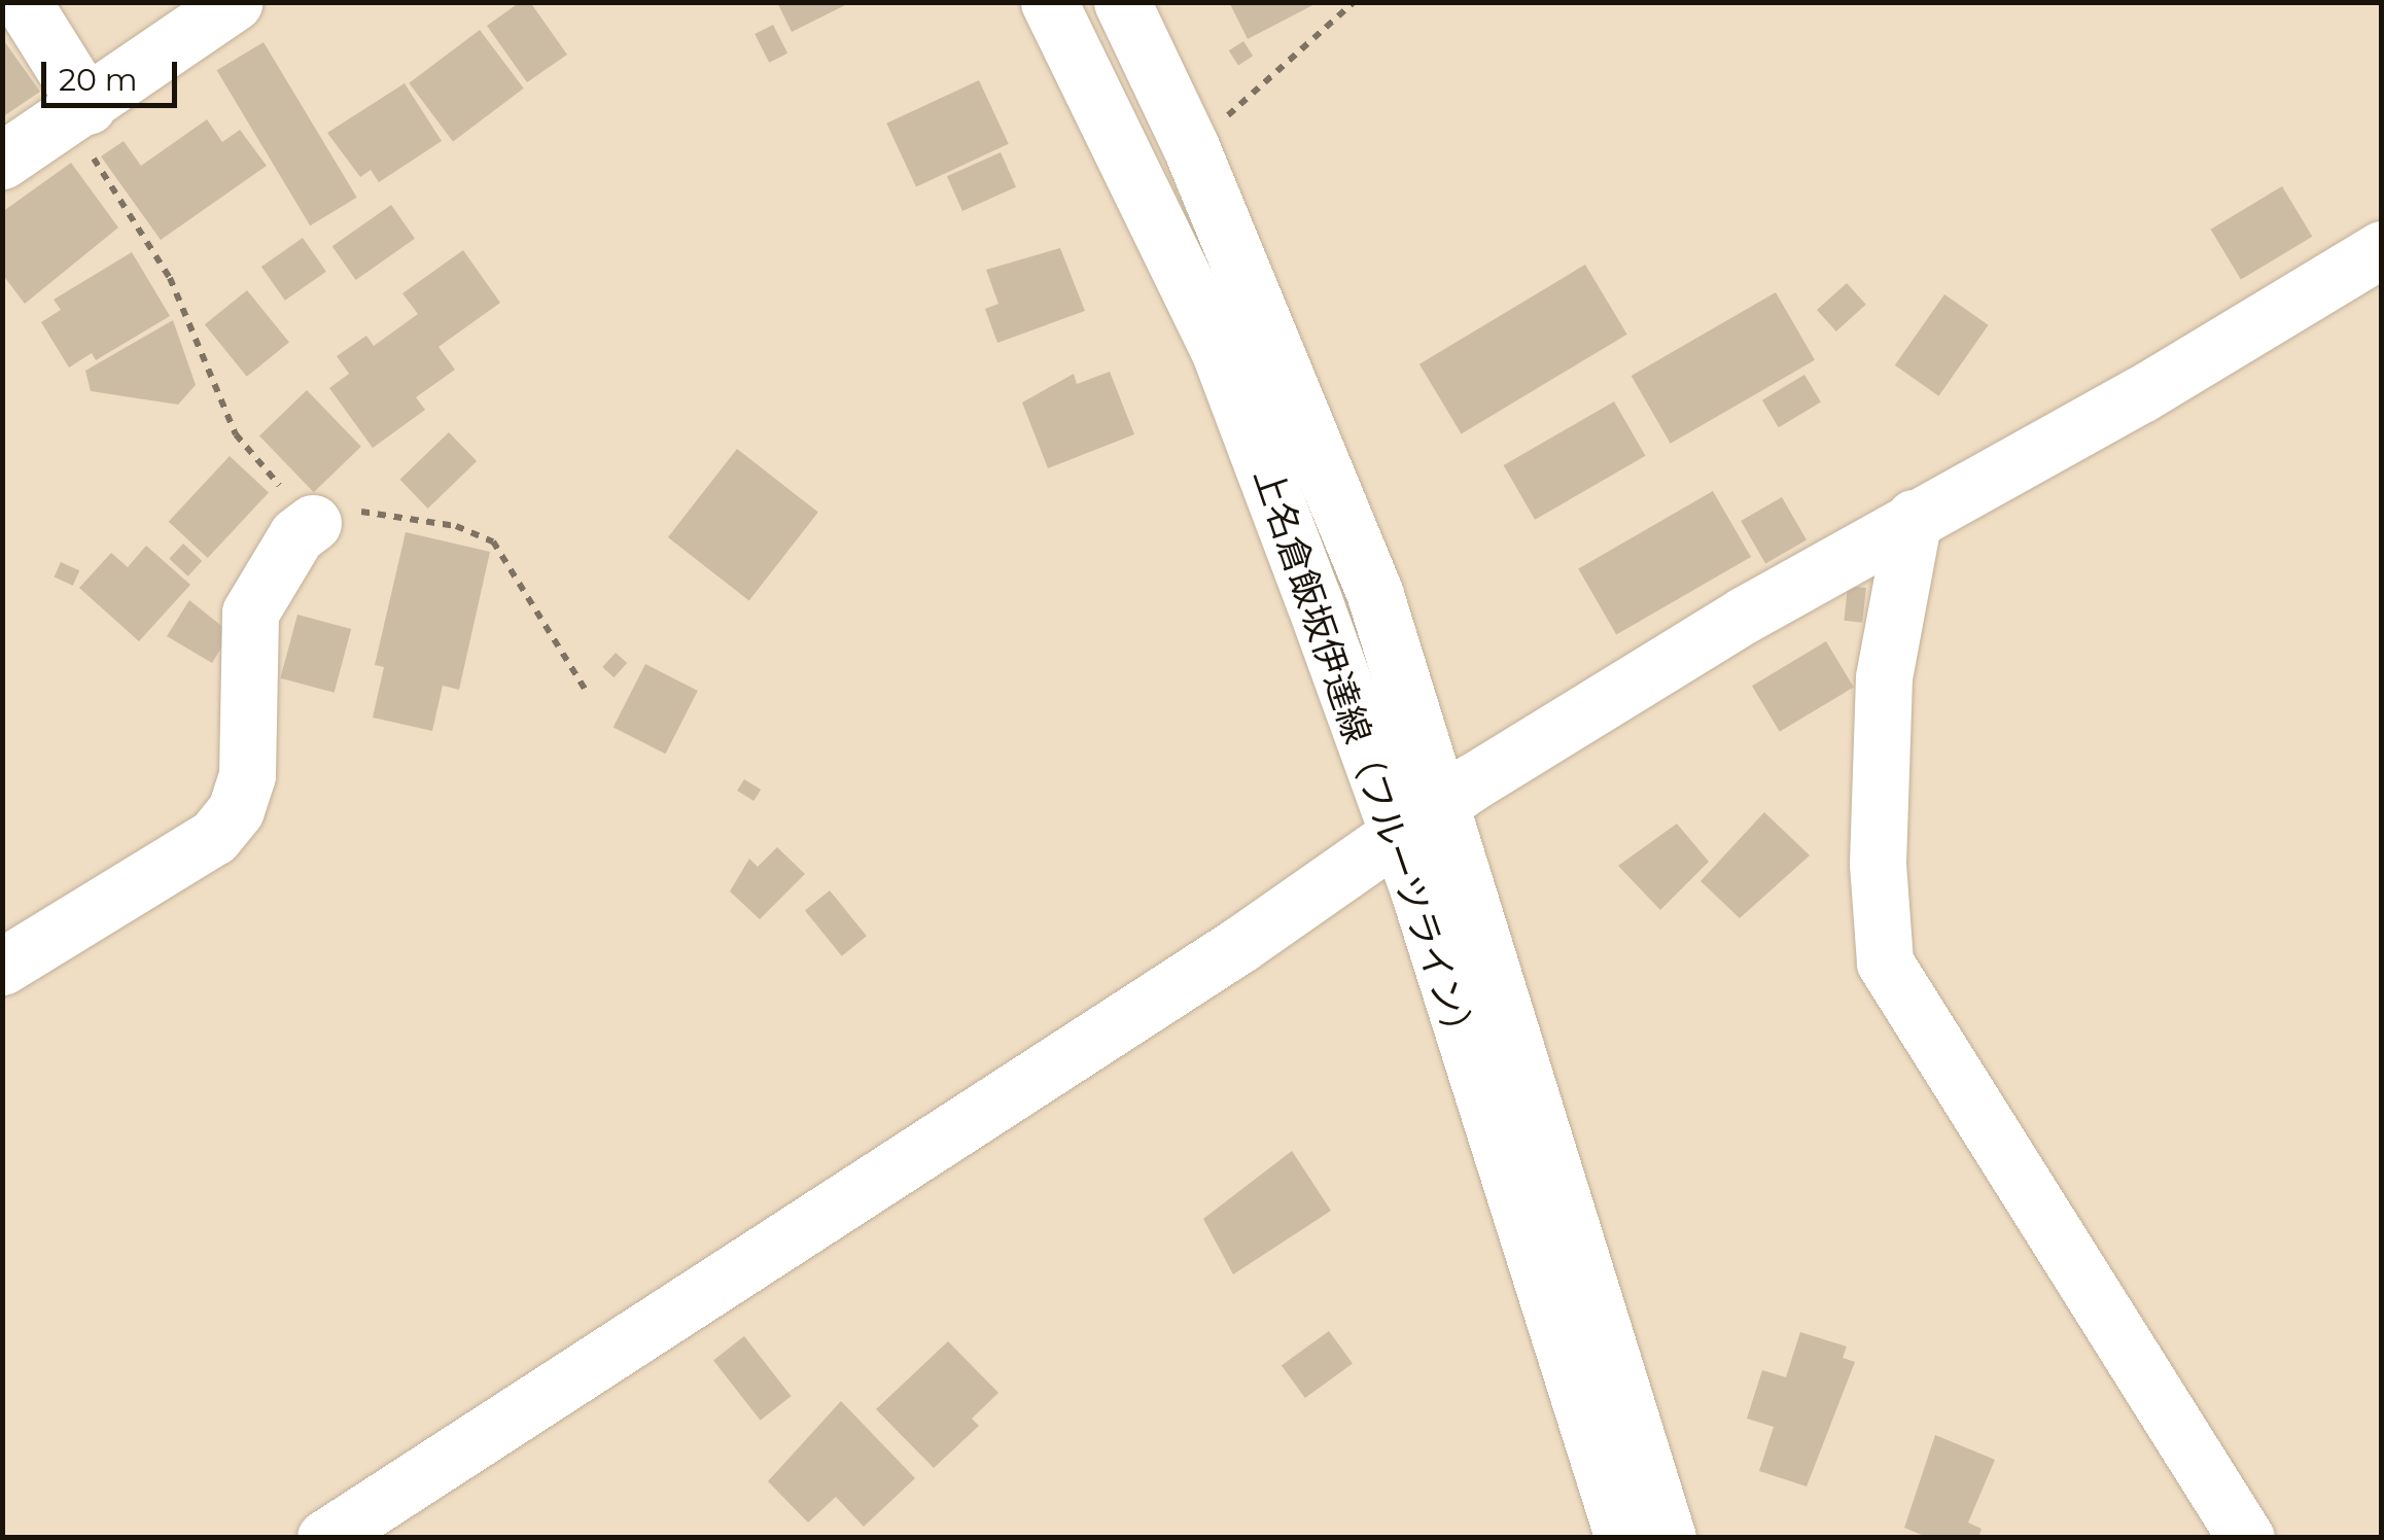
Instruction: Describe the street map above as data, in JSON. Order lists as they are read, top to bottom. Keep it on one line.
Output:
{"streets":{"street":["上名倉飯坂伊達線（フルーツライン）"]},"scale_bar":"20 m"}
